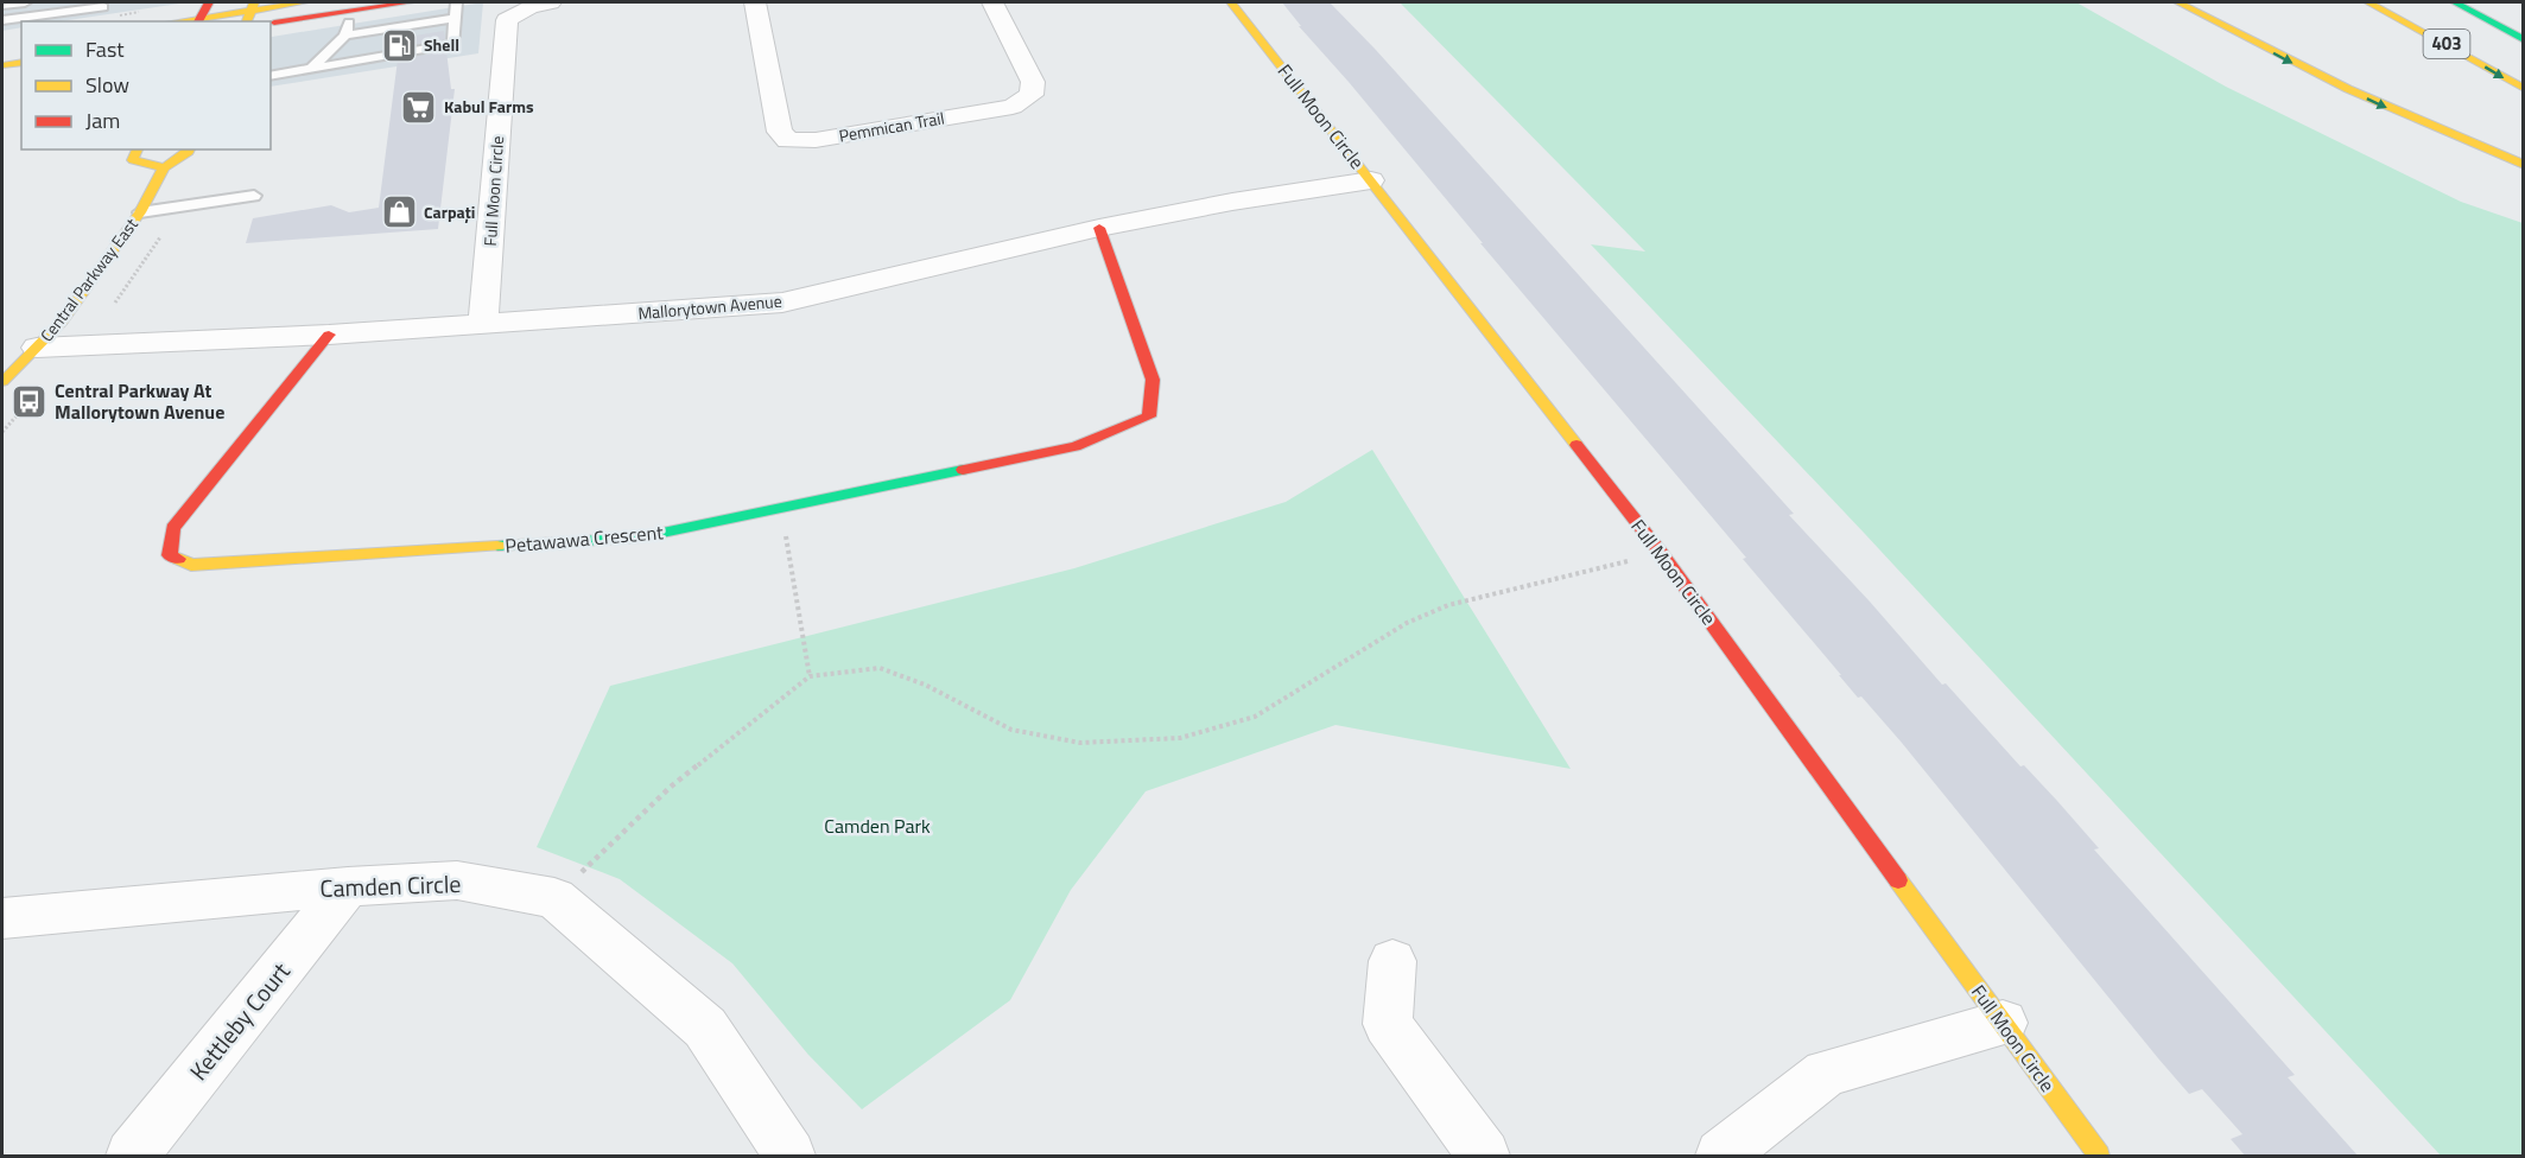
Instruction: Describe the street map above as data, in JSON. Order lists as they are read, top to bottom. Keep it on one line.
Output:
{"streets":{"main road":["403","Full Moon Circle","Central Parkway East","Petawawa Crescent"],"street":["Pemmican Trail","Mallorytown Avenue","Camden Circle","Kettleby Court"]},"crossings":[["Full Moon Circle","Mallorytown Avenue"],["Central Parkway East","Mallorytown Avenue"],["Mallorytown Avenue","Petawawa Crescent"],["Camden Circle","Kettleby Court"]],"parks":["Camden Park"],"places":{"fuel station":["Shell"],"supermarket":["Kabul Farms"],"shop":["Carpați"],"bus stop":["Central Parkway At Mallorytown Avenue"]},"legend":["Fast","Slow","Jam"]}
